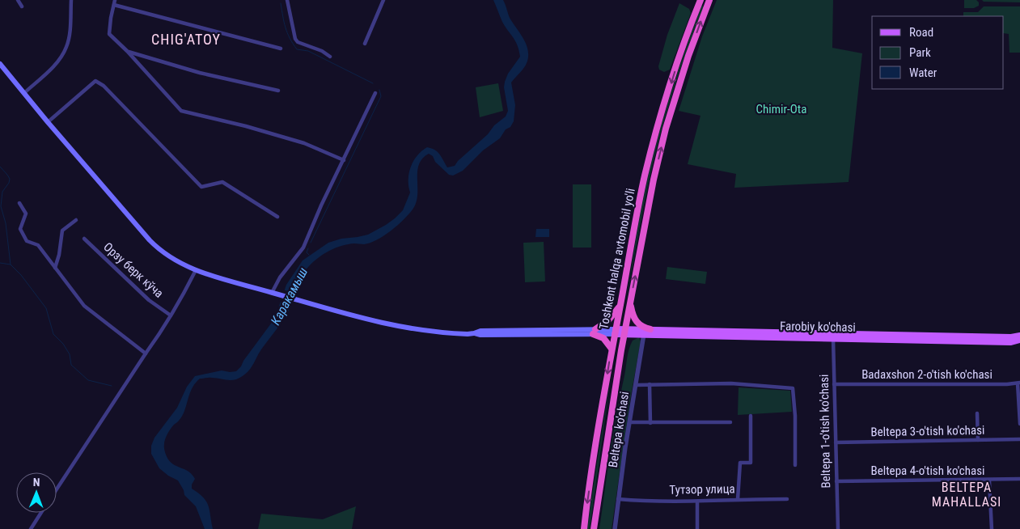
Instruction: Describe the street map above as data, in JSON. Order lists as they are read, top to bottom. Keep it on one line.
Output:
{"streets":{"highway":["Toshkent halqa avtomobil yo'li"],"main road":["Farobiy ko'chasi"],"street":["Орзу берк кўча","Badaxshon 2-o'tish ko'chasi","Beltepa ko'chasi","Beltepa 1-o'tish ko'chasi","Beltepa 3-o'tish ko'chasi","Beltepa 4-o'tish ko'chasi","Тутзор улица"]},"crossings":[["Toshkent halqa avtomobil yo'li","Farobiy ko'chasi"],["Farobiy ko'chasi","Beltepa ko'chasi"],["Farobiy ko'chasi","Beltepa 1-o'tish ko'chasi"],["Badaxshon 2-o'tish ko'chasi","Beltepa 1-o'tish ko'chasi"],["Beltepa ko'chasi","Тутзор улица"],["Beltepa 1-o'tish ko'chasi","Beltepa 3-o'tish ko'chasi"],["Beltepa 1-o'tish ko'chasi","Beltepa 4-o'tish ko'chasi"]],"districts":["CHIG'ATOY","BELTEPA MAHALLASI"],"water":["Каракамыш"],"parks":["Chimir-Ota"],"legend":["Road","Park","Water"],"north":"top"}
